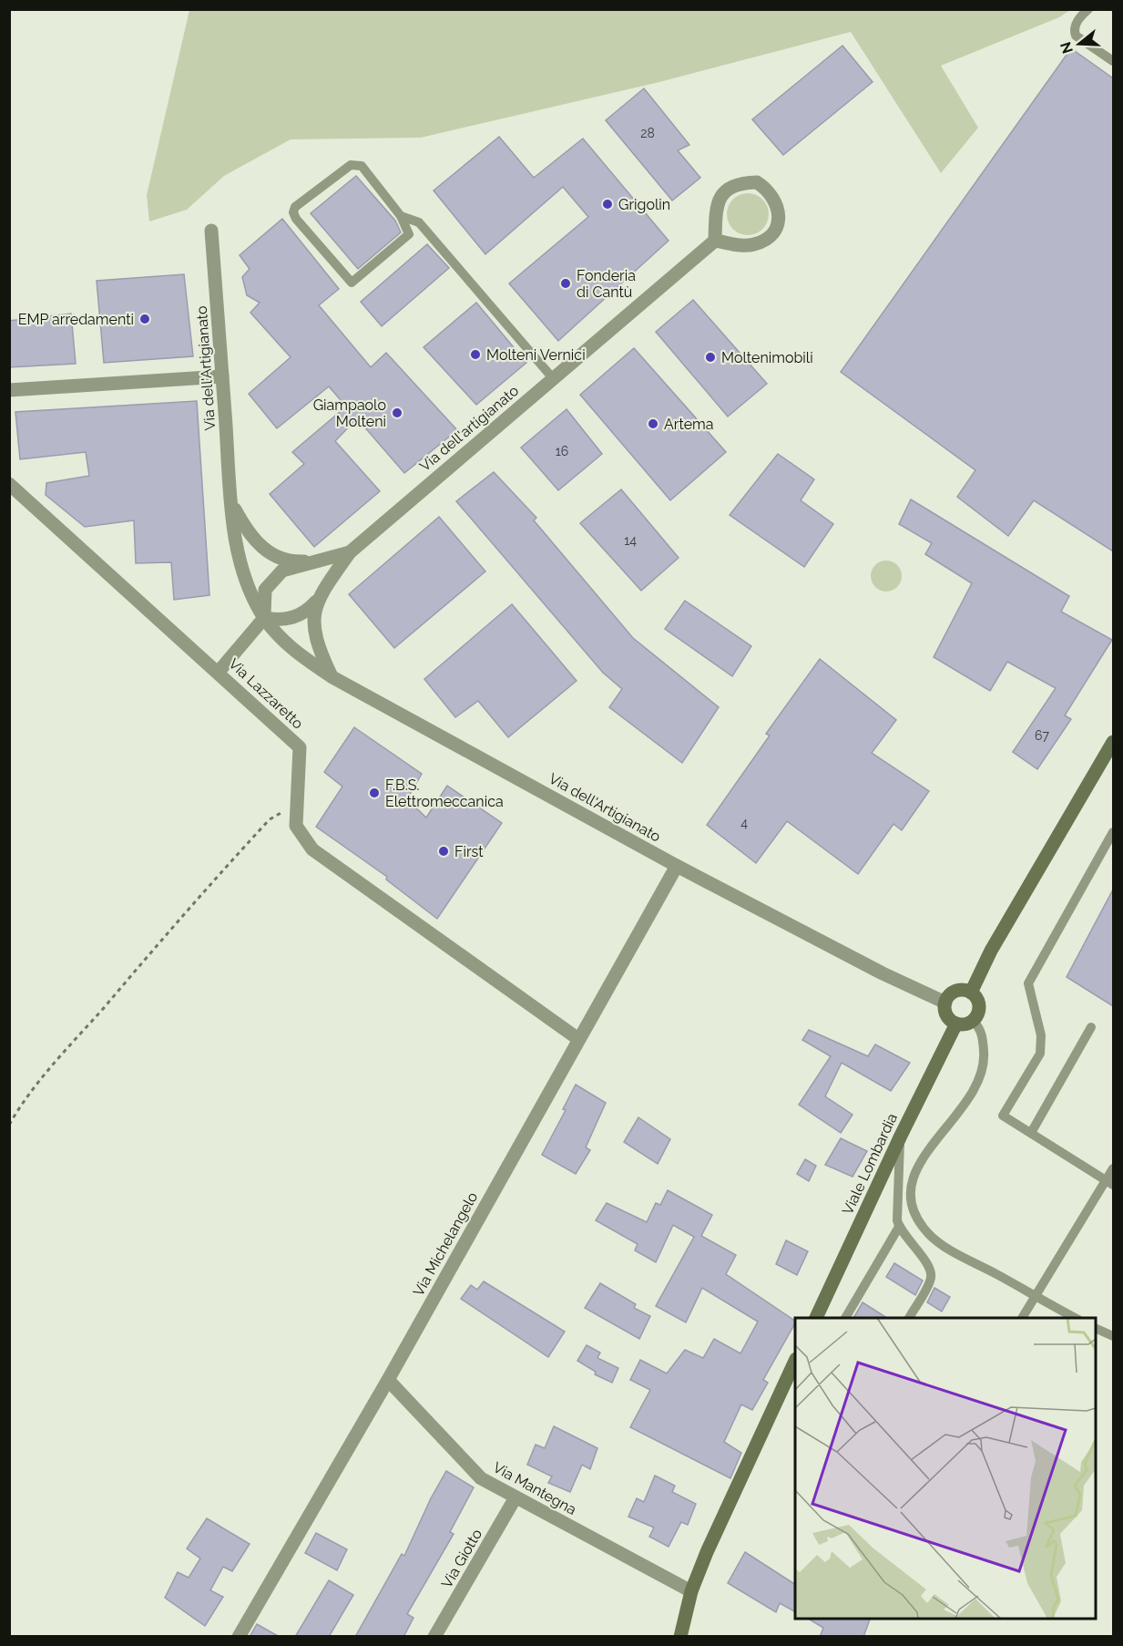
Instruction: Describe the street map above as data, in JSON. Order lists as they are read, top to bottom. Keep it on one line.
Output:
{"streets":{"main road":["Viale Lombardia"],"street":["Via dell'Artigianato","Via dell'artigianato","Via Lazzaretto","Via Michelangelo","Via Mantegna","Via Giotto"]},"crossings":[["Via dell'Artigianato","Via dell'artigianato"],["Via dell'Artigianato","Viale Lombardia"],["Via dell'Artigianato","Via Michelangelo"],["Via Lazzaretto","Via Michelangelo"],["Via Michelangelo","Via Mantegna"],["Via Mantegna","Via Giotto"]],"places":["Grigolin","Fonderia di Cantù","EMP arredamenti","Molteni Vernici","Moltenimobili","Giampaolo Molteni","Artema","F.B.S. Elettromeccanica","First"],"house_numbers":["28","16","14","67","4"],"north":"left"}
